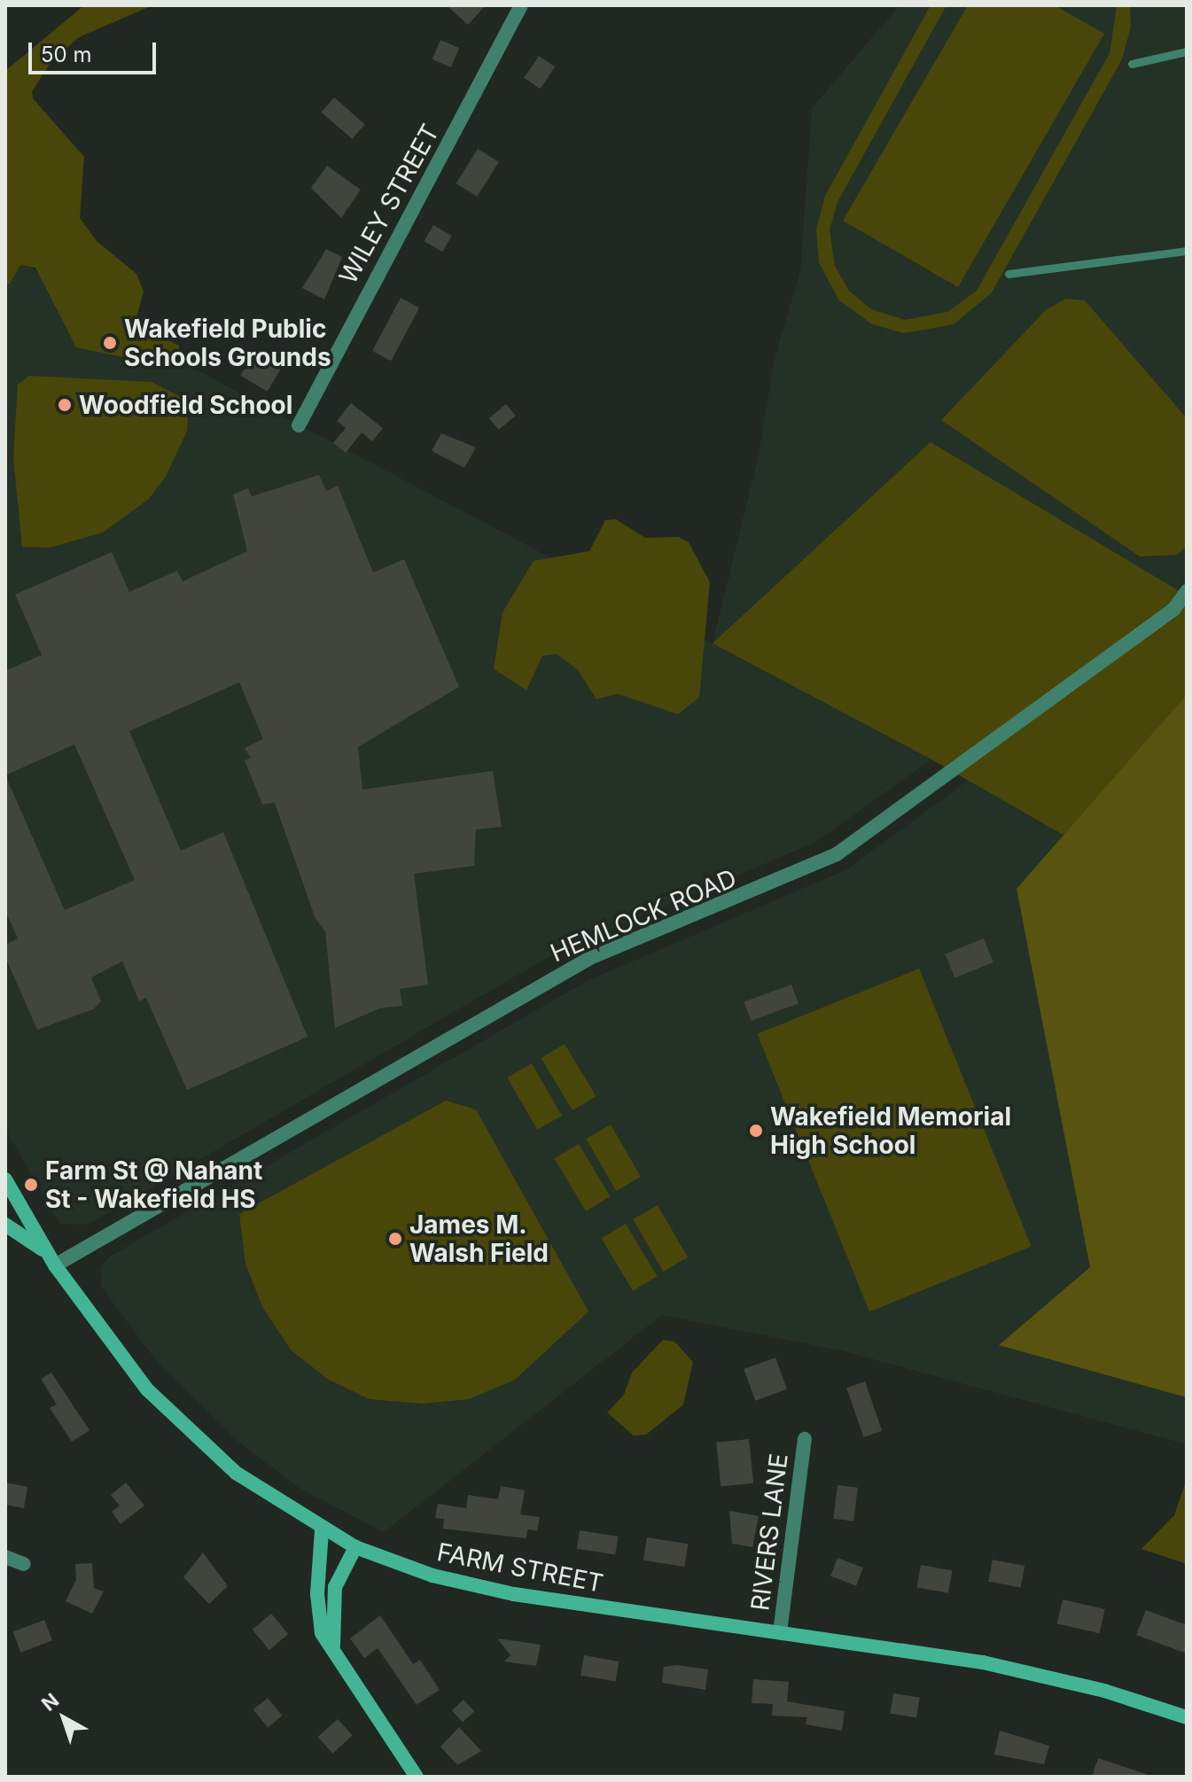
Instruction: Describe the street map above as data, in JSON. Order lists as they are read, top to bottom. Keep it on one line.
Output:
{"streets":{"main road":["FARM STREET"],"street":["WILEY STREET","HEMLOCK ROAD","RIVERS LANE"]},"crossings":[["HEMLOCK ROAD","FARM STREET"],["RIVERS LANE","FARM STREET"]],"places":["Wakefield Public Schools Grounds","Woodfield School","Wakefield Memorial High School","Farm St @ Nahant St - Wakefield HS","James M. Walsh Field"],"scale_bar":"50 m","north":"top left"}
